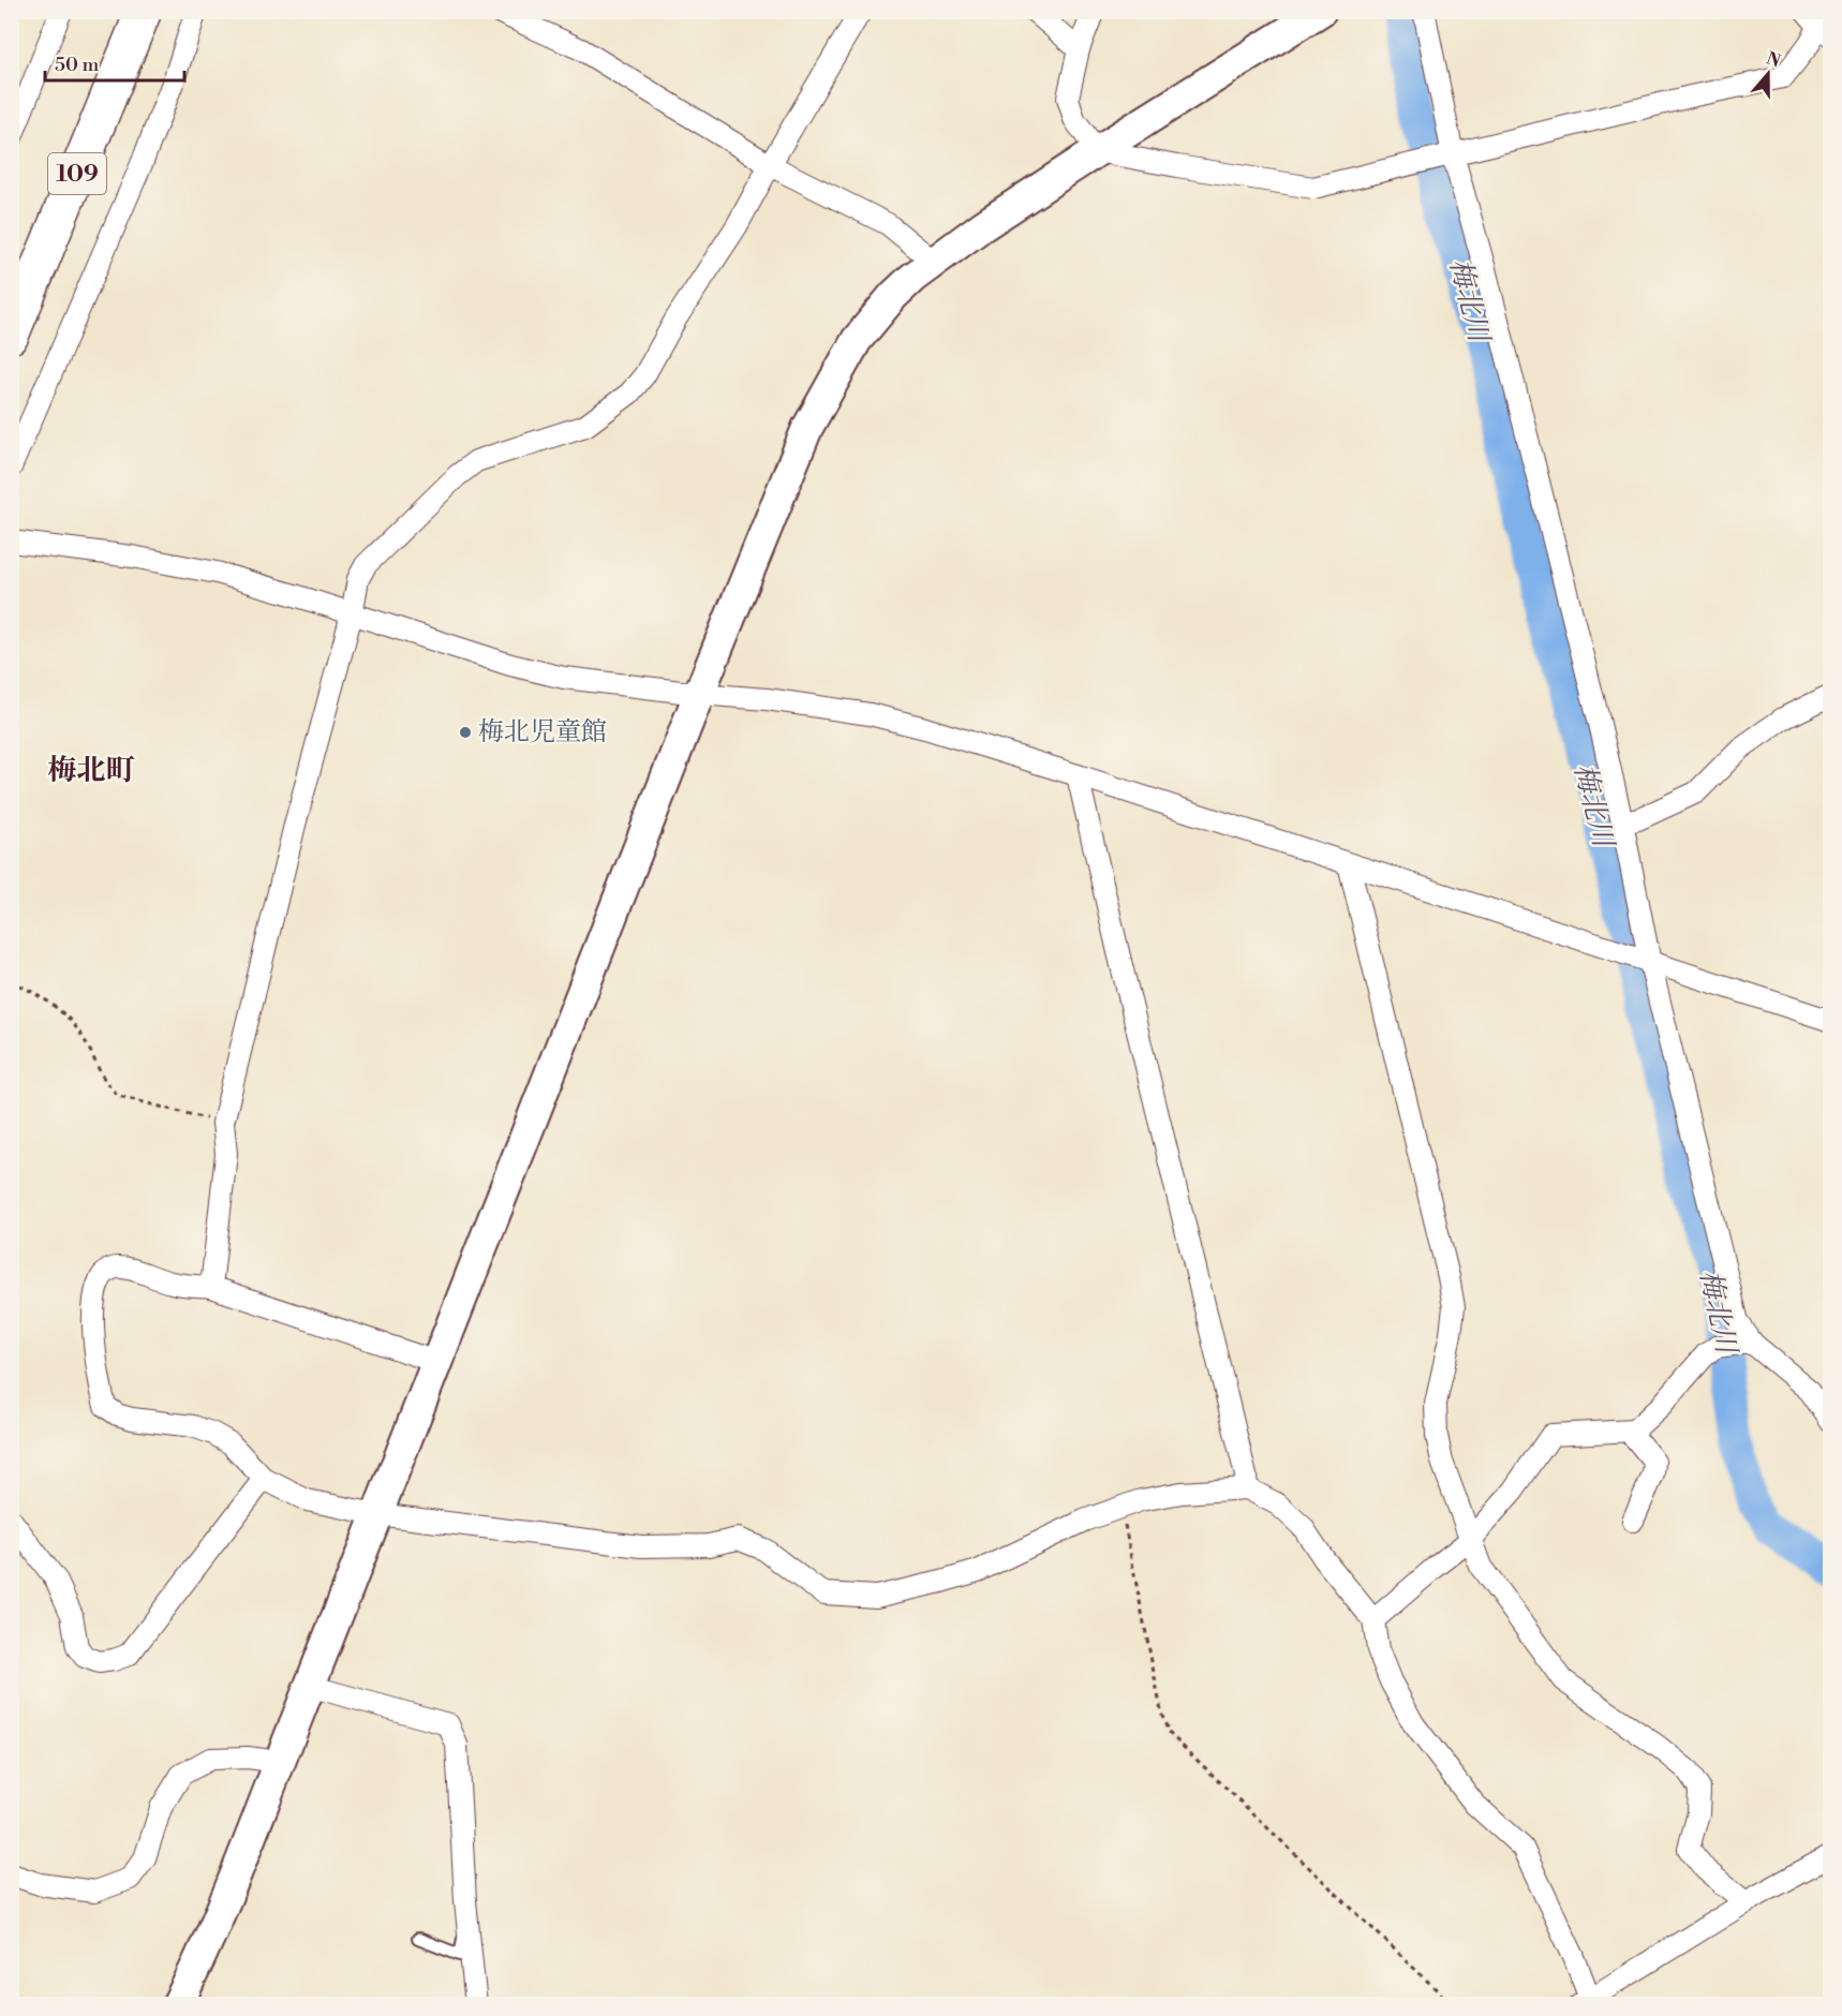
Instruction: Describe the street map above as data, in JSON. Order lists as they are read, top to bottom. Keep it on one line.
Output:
{"streets":{"highway":["109"]},"districts":["梅北町"],"water":["梅北川"],"places":["梅北児童館"],"scale_bar":"50 m","north":"top"}
